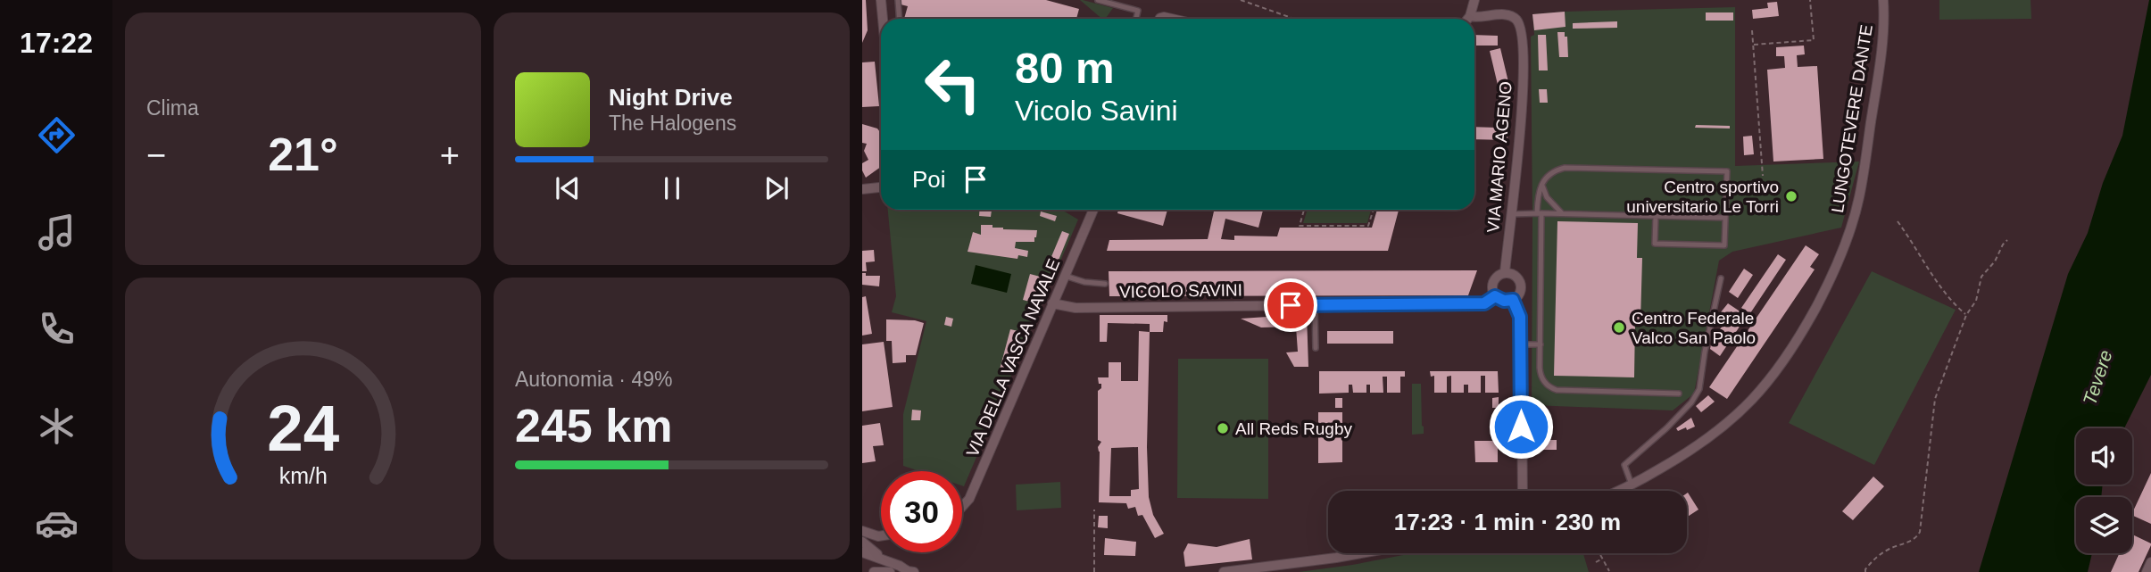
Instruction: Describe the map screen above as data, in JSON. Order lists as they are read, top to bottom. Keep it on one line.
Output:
{"streets":{"street":["LUNGOTEVERE DANTE","VIA MARIO AGENO","VICOLO SAVINI","VIA DELLA VASCA NAVALE"]},"crossings":[["VIA MARIO AGENO","VICOLO SAVINI"],["VICOLO SAVINI","VIA DELLA VASCA NAVALE"]],"water":["Tevere"],"places":["Centro sportivo universitario Le Torri","Centro Federale Valco San Paolo","All Reds Rugby"],"page":{"tabs":"17:22","tile":["Clima",["Autonomia · 49%","245 km"]],"turn":["80 m","Vicolo Savini"],"song":["Night Drive","The Halogens"],"heat":["−","21°","+"],"then":"Poi","limit":"30","trip":"17:23 · 1 min · 230 m","gauge":["24","km/h"]}}
